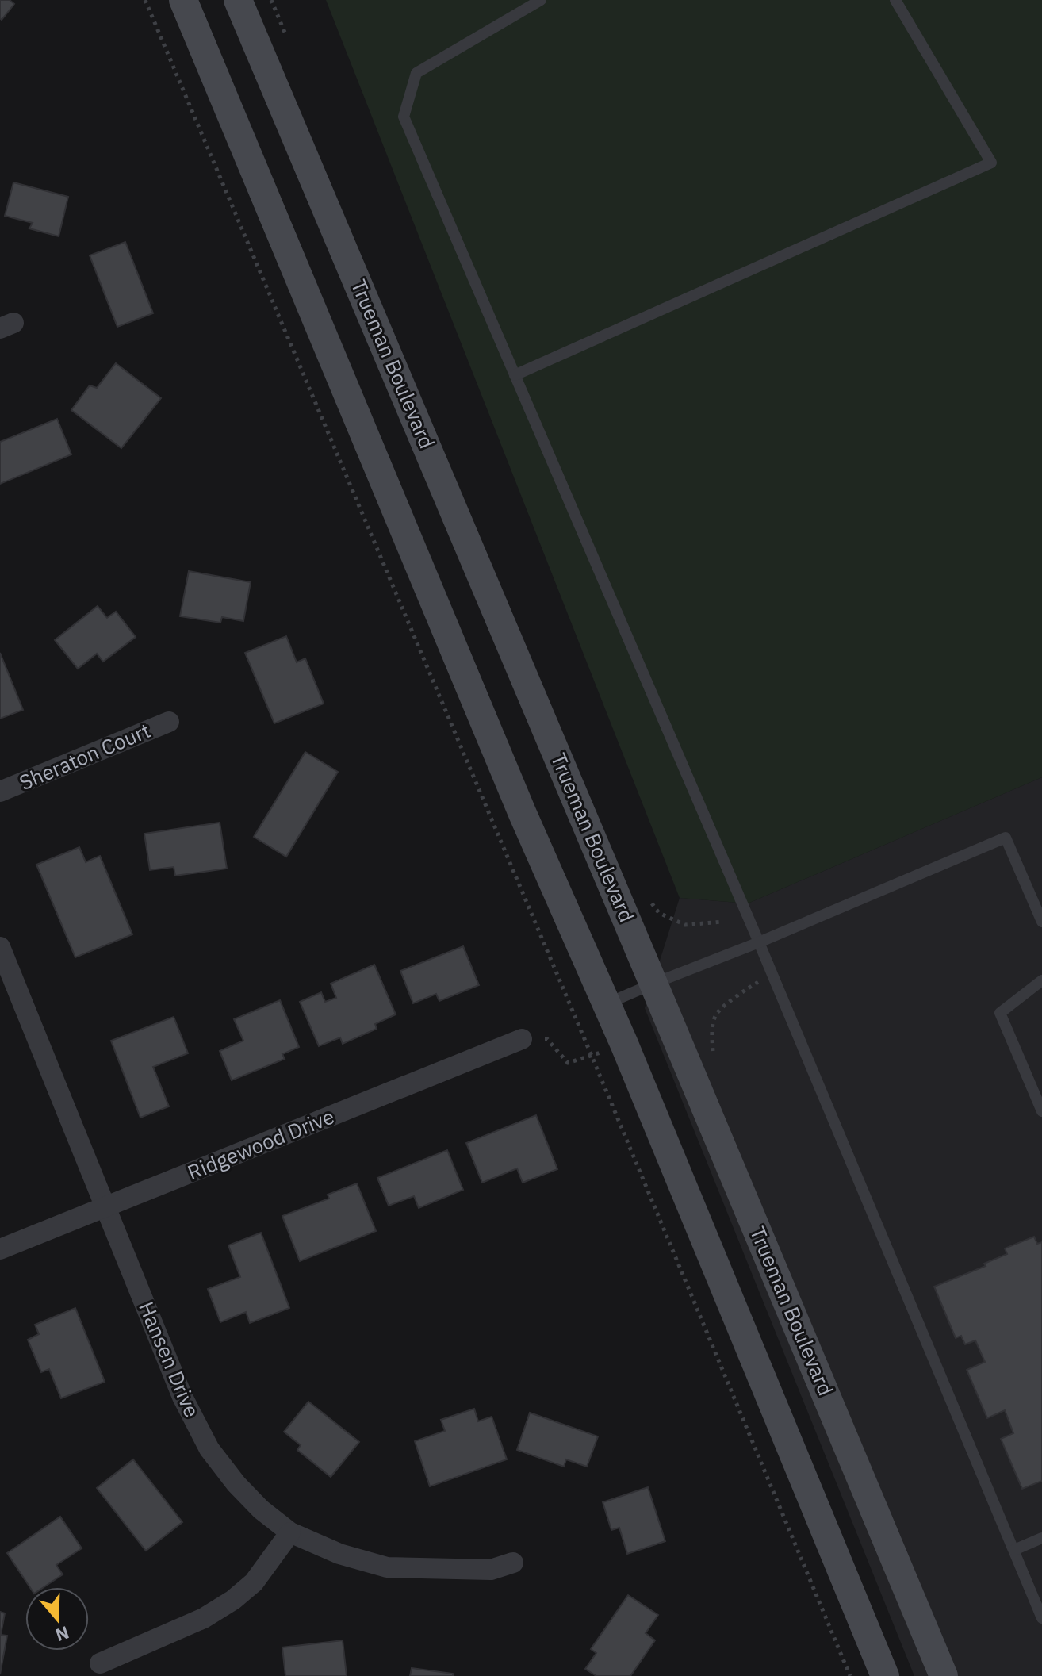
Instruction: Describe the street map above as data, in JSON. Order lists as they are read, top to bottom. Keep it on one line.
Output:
{"streets":{"main road":["Trueman Boulevard"],"street":["Sheraton Court","Ridgewood Drive","Hansen Drive"]},"crossings":[["Ridgewood Drive","Hansen Drive"]],"north":"bottom"}
